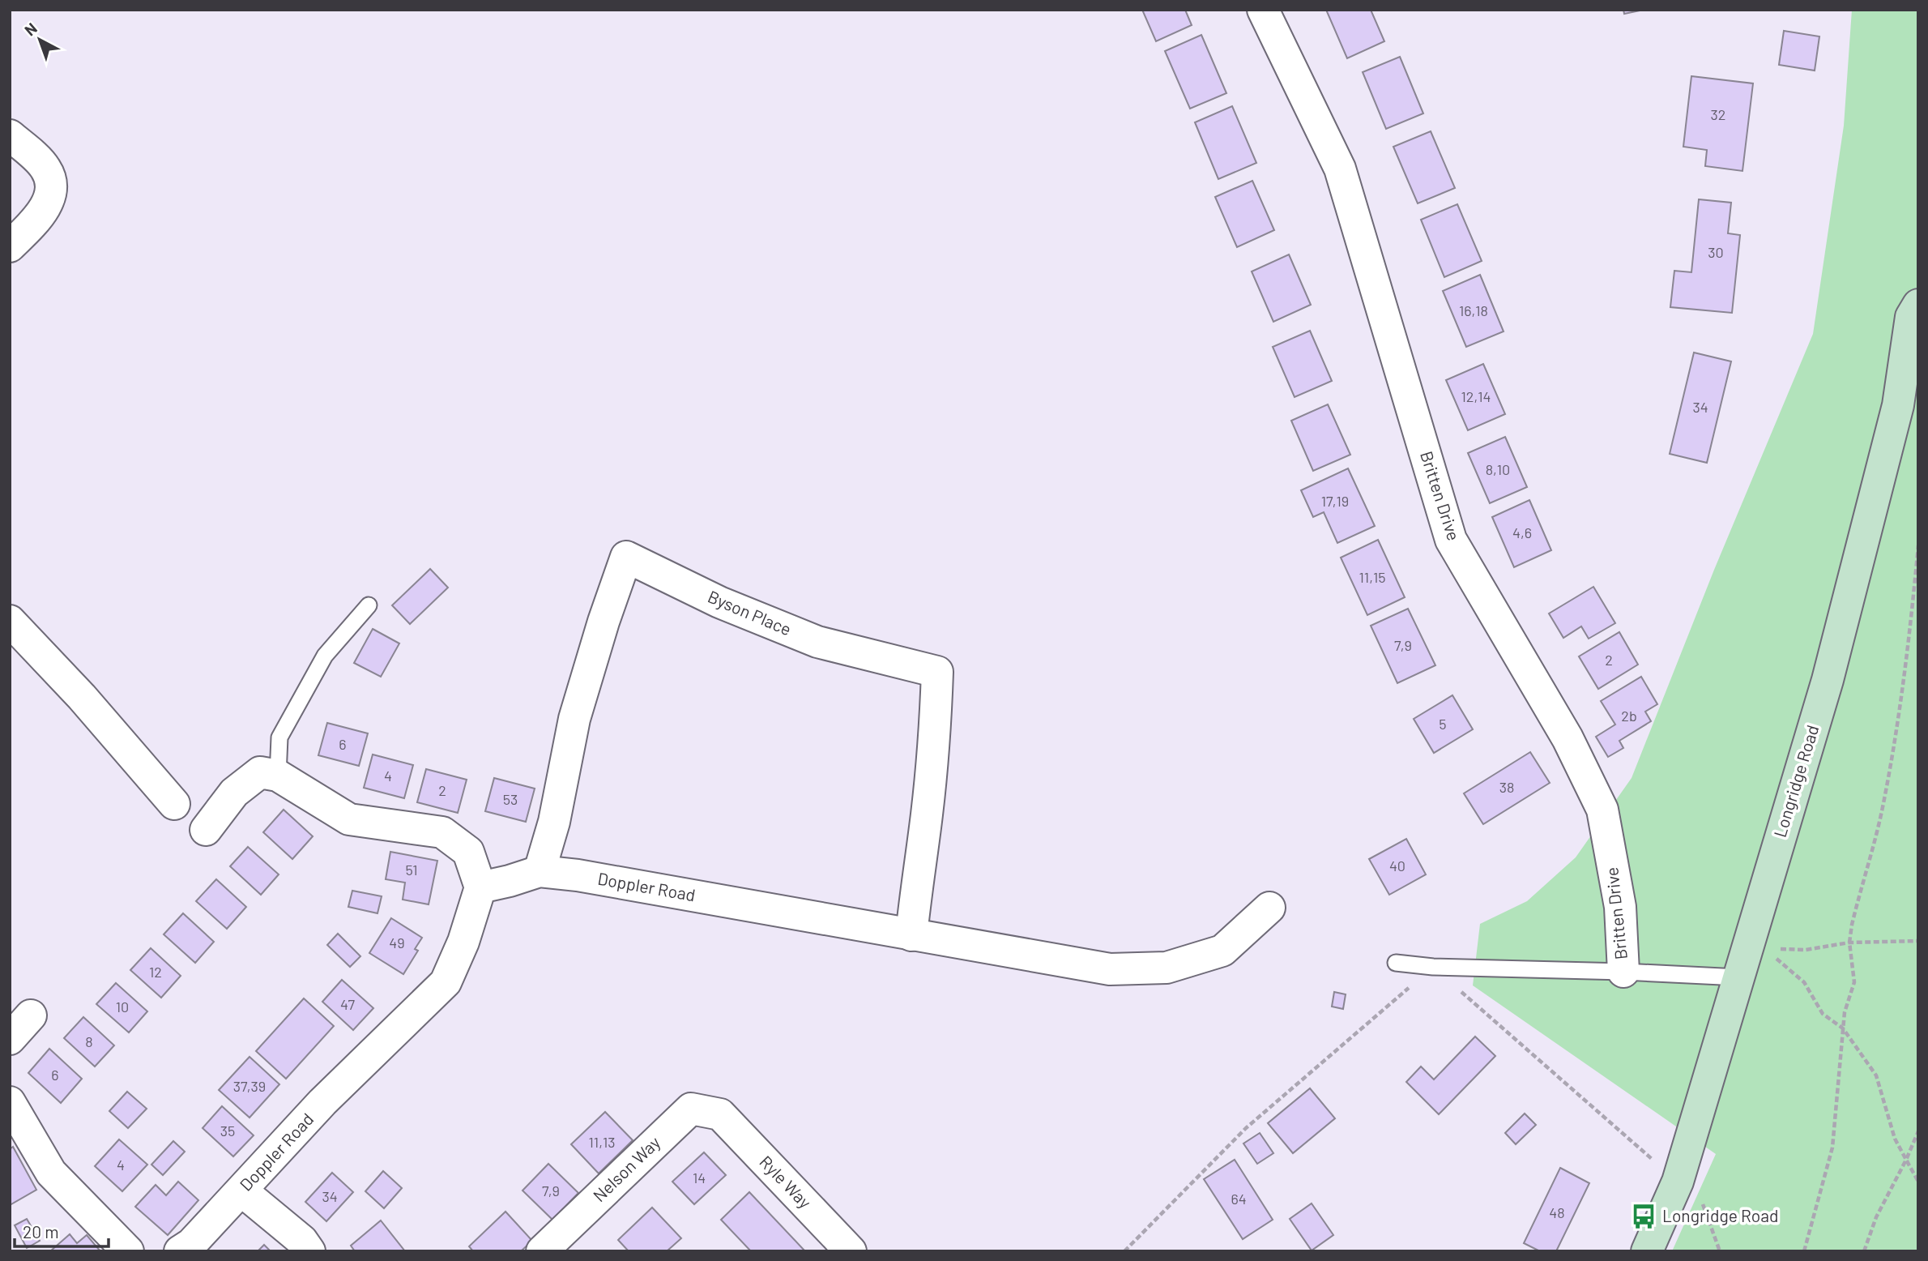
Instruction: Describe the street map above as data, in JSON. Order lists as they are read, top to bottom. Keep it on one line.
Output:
{"streets":{"street":["Britten Drive","Byson Place","Longridge Road","Doppler Road","Nelson Way","Ryle Way"]},"crossings":[["Byson Place","Doppler Road"],["Nelson Way","Ryle Way"]],"places":{"bus stop":["Longridge Road"]},"house_numbers":["32","30","16,18","12,14","34","8,10","17,19","4,6","11,15","7,9","2","2b","5","6","4","38","2","53","40","51","49","12","47","10","8","6","37,39","35","11,13","4","14","7,9","34","64","48"],"scale_bar":"20 m","north":"top left"}
